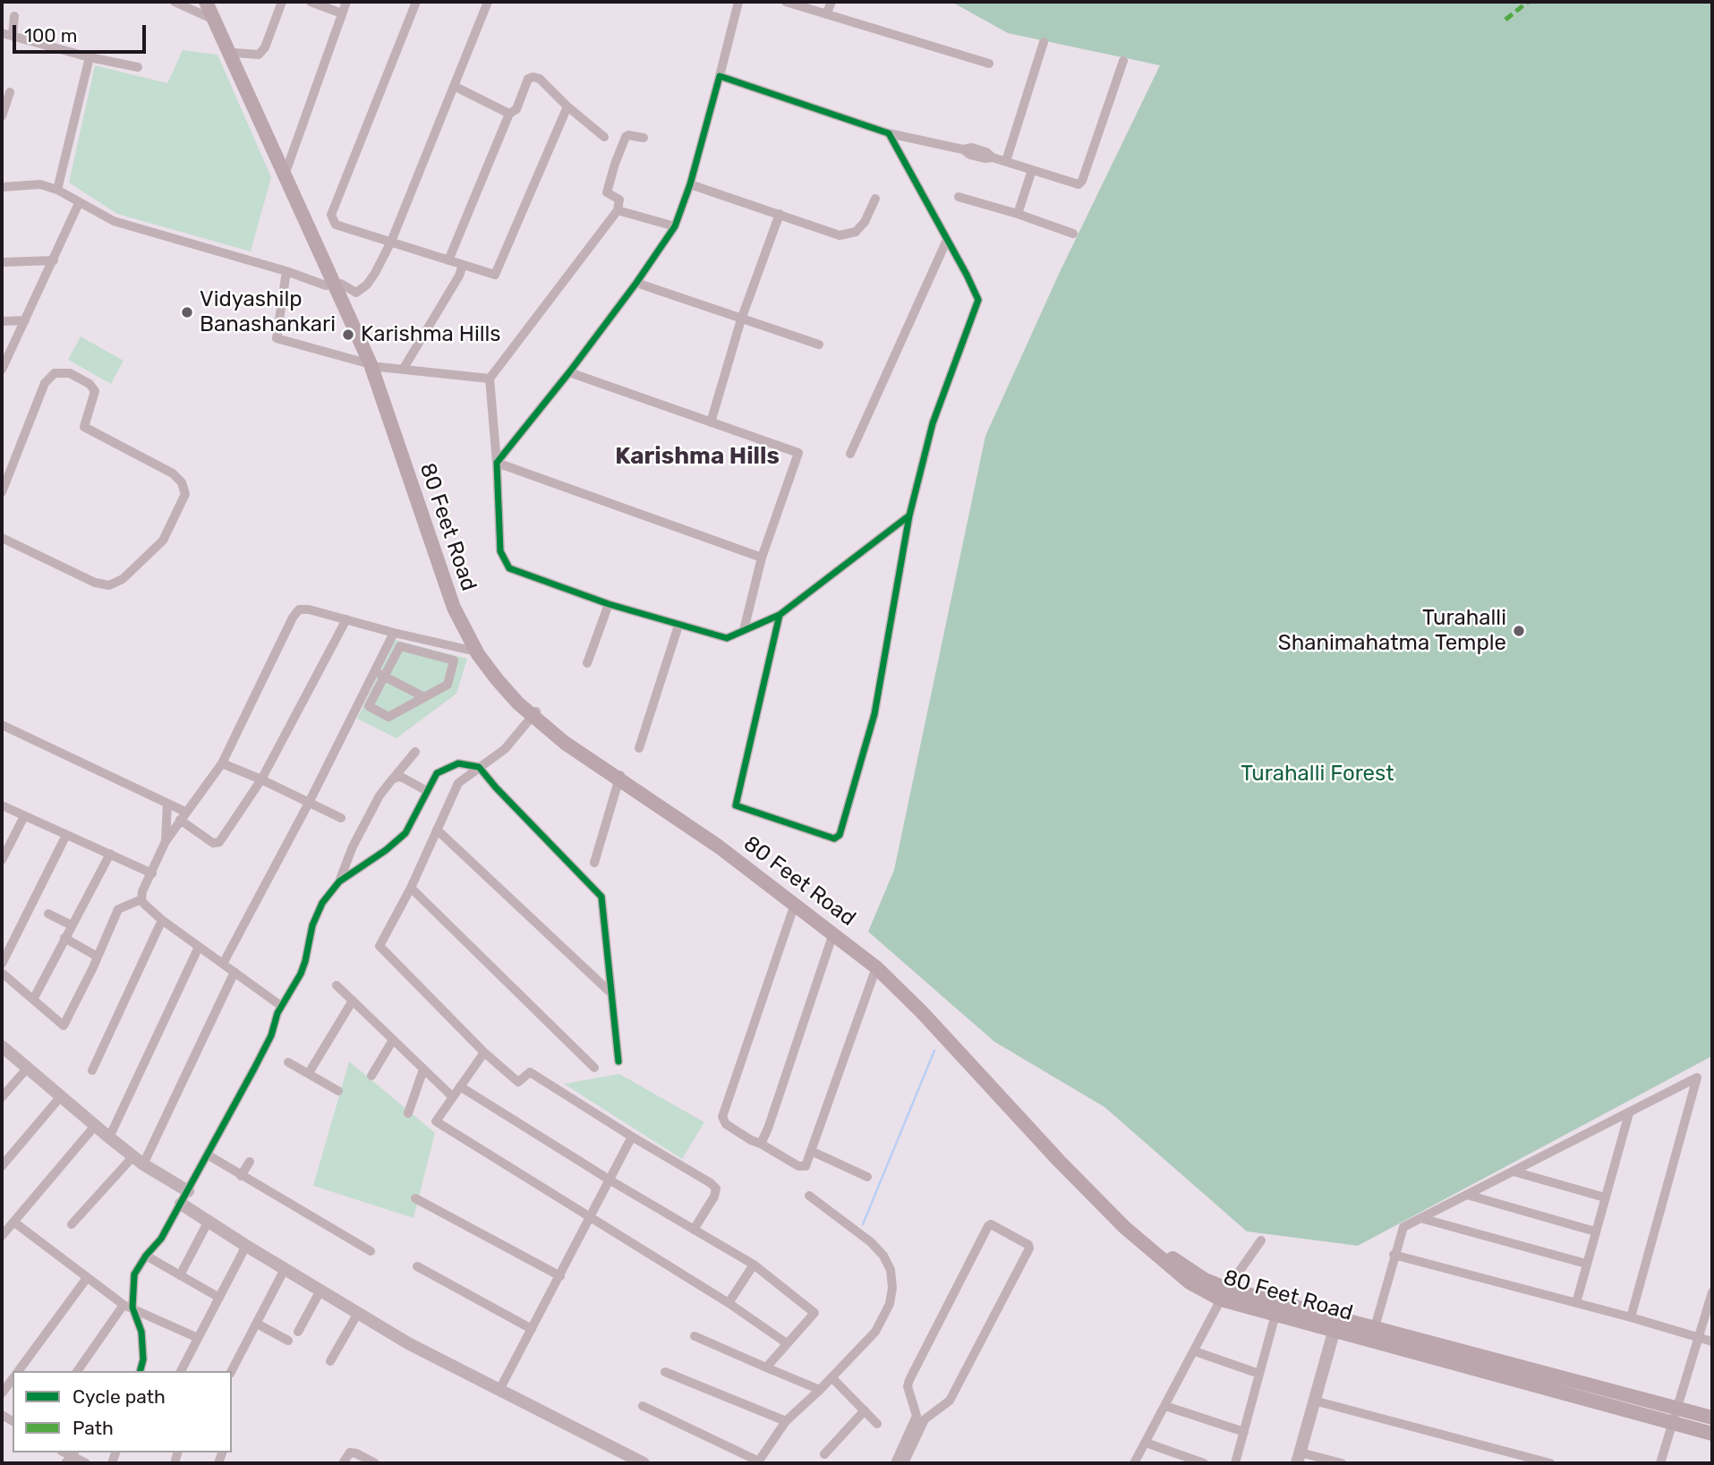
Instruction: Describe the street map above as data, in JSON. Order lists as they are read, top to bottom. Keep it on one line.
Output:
{"streets":{"main road":["80 Feet Road"]},"districts":["Karishma Hills"],"parks":["Turahalli Forest"],"places":["Vidyashilp Banashankari","Karishma Hills","Turahalli Shanimahatma Temple"],"legend":["Cycle path","Path"],"scale_bar":"100 m"}
